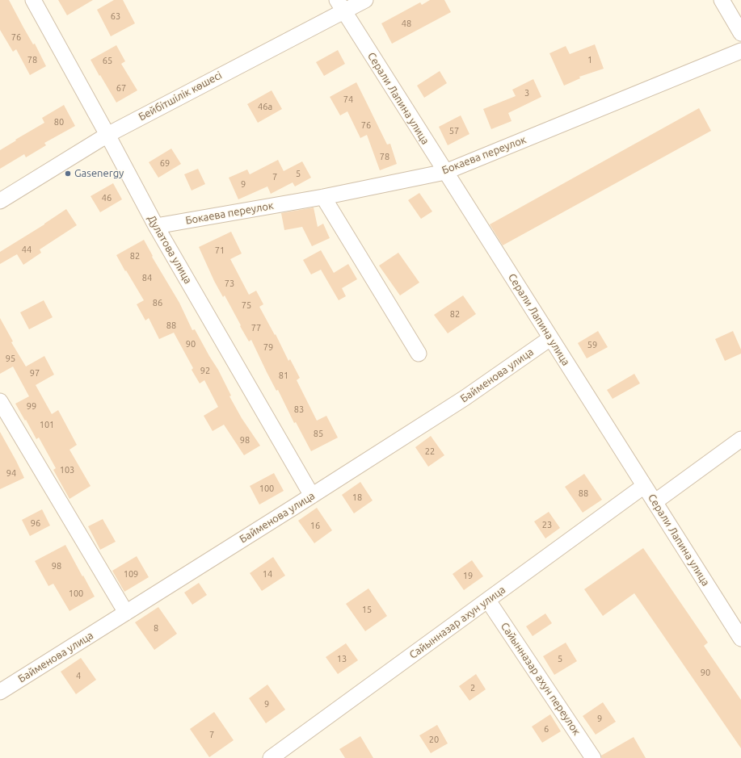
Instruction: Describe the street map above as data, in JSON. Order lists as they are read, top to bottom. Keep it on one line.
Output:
{"streets":{"street":["Бейбітшілік көшесі","Серали Лапина улица","Бокаева переулок","Дулатова улица","Байменова улица","Сайынназар ахун улица","Сайынназар ахун переулок"]},"crossings":[["Бейбітшілік көшесі","Серали Лапина улица"],["Бейбітшілік көшесі","Дулатова улица"],["Серали Лапина улица","Бокаева переулок"],["Серали Лапина улица","Байменова улица"],["Серали Лапина улица","Сайынназар ахун улица"],["Бокаева переулок","Дулатова улица"],["Дулатова улица","Байменова улица"],["Сайынназар ахун улица","Сайынназар ахун переулок"]],"places":["Gasenergy"],"house_numbers":["63","48","76","78","1","65","67","3","74","46а","80","76","57","78","69","5","7","9","46","44","71","82","84","73","86","75","82","88","77","90","59","79","95","92","97","81","99","83","101","85","98","22","103","94","100","88","18","96","23","16","98","109","14","19","100","15","8","13","5","90","4","2","9","9","6","7","20"]}
